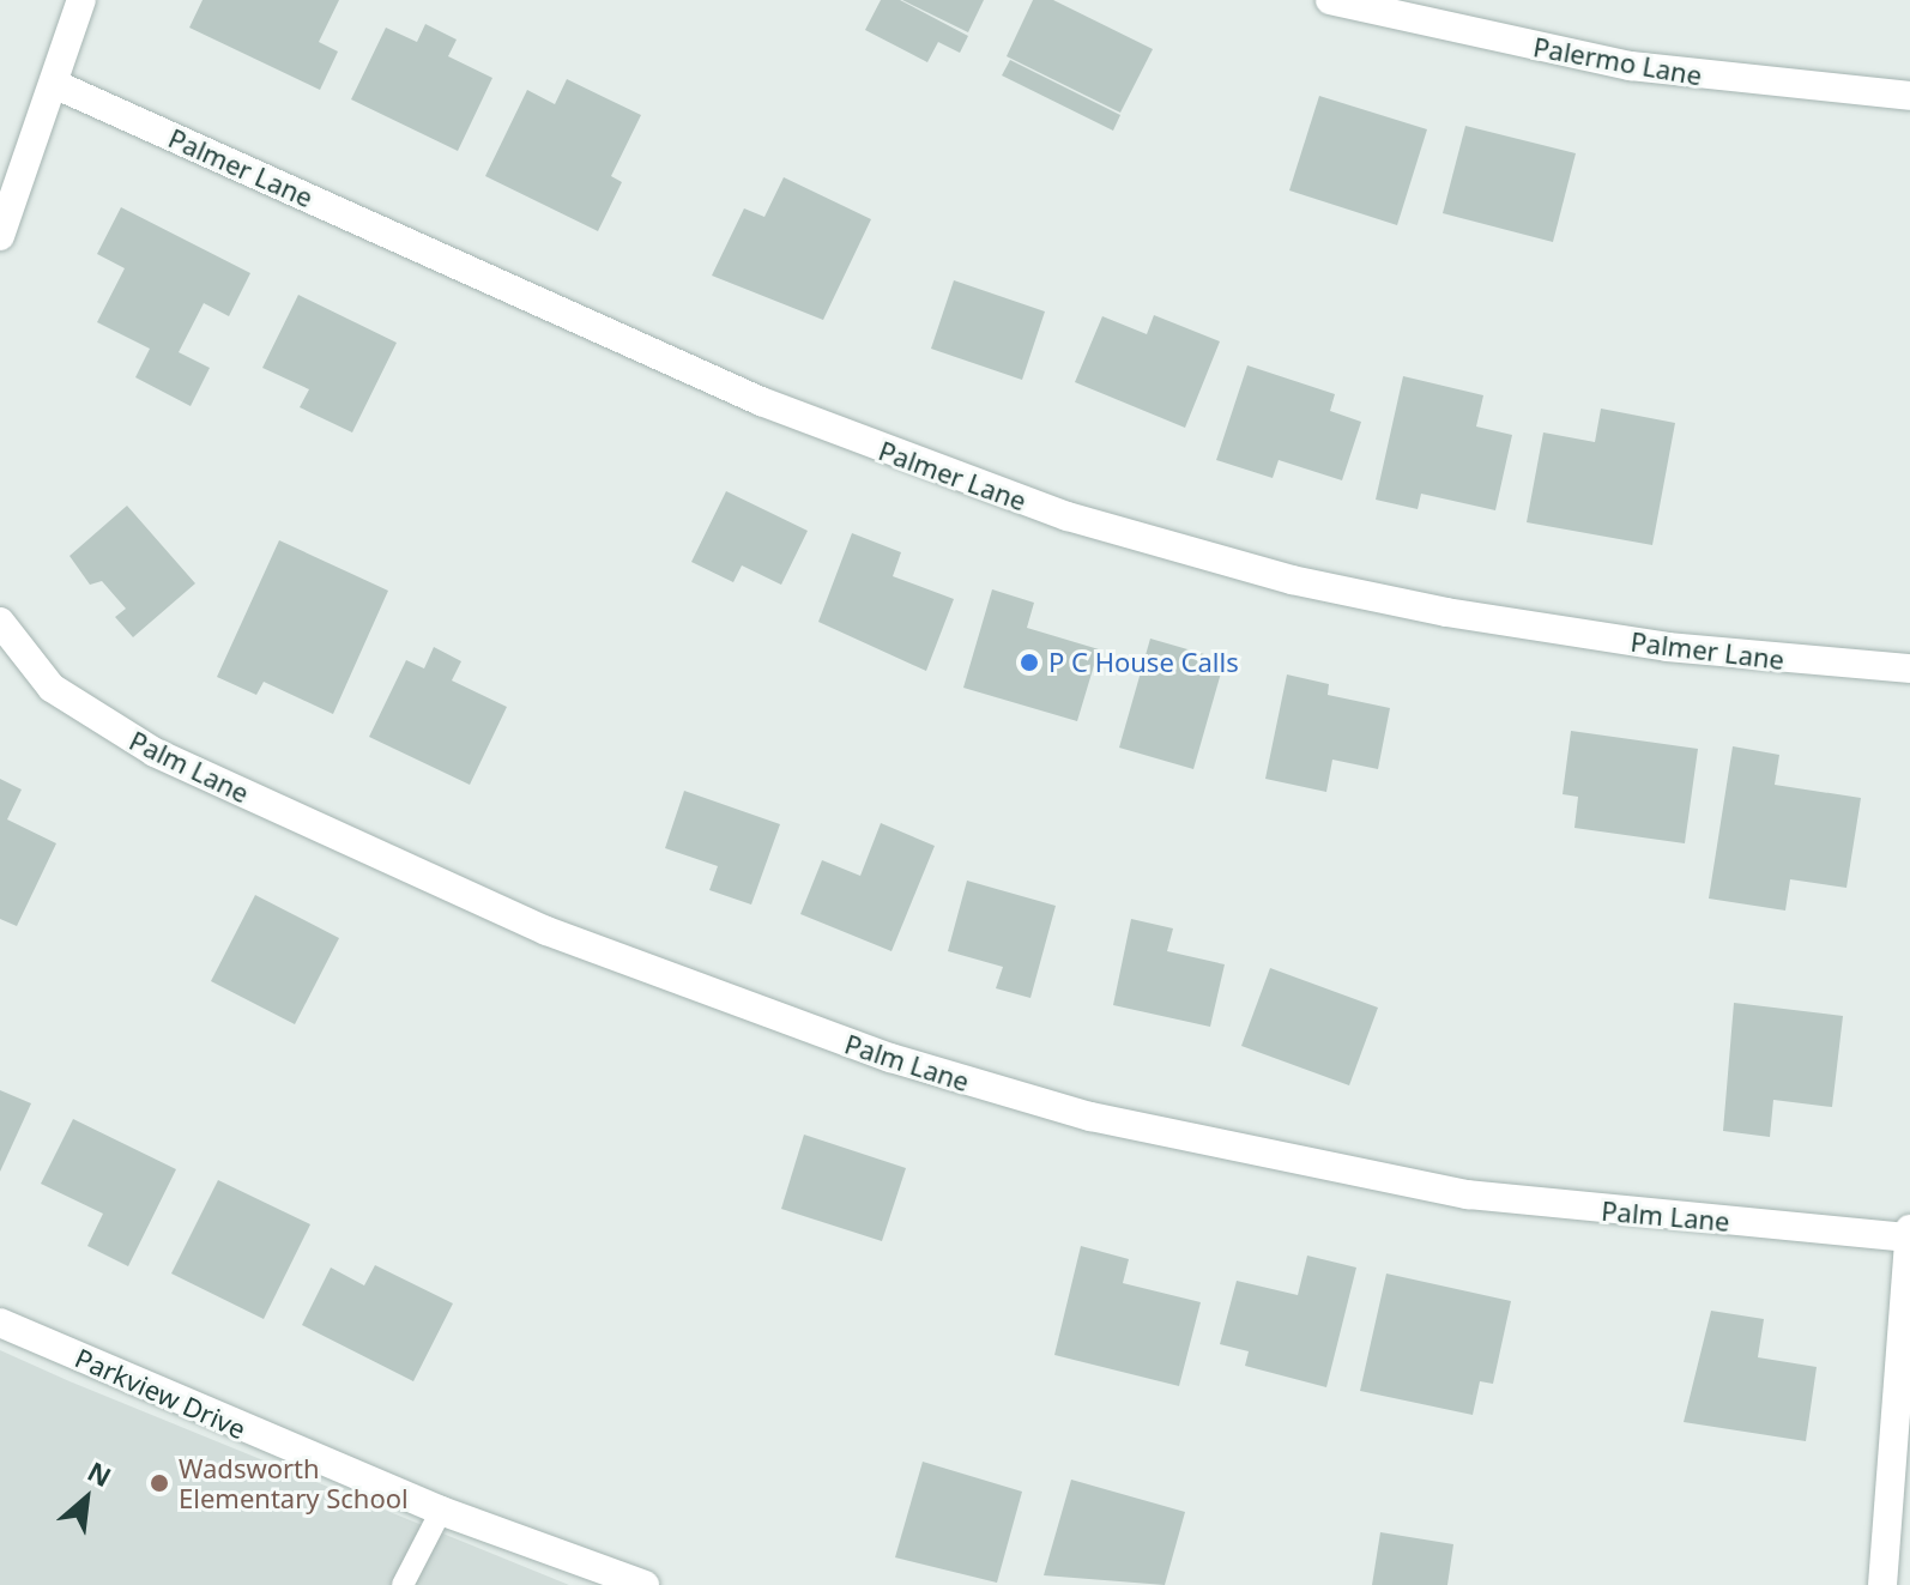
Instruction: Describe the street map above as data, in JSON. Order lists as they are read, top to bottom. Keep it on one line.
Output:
{"streets":{"street":["Palermo Lane","Palmer Lane","Palm Lane","Parkview Drive"]},"places":["P C House Calls","Wadsworth Elementary School"],"north":"top right"}
